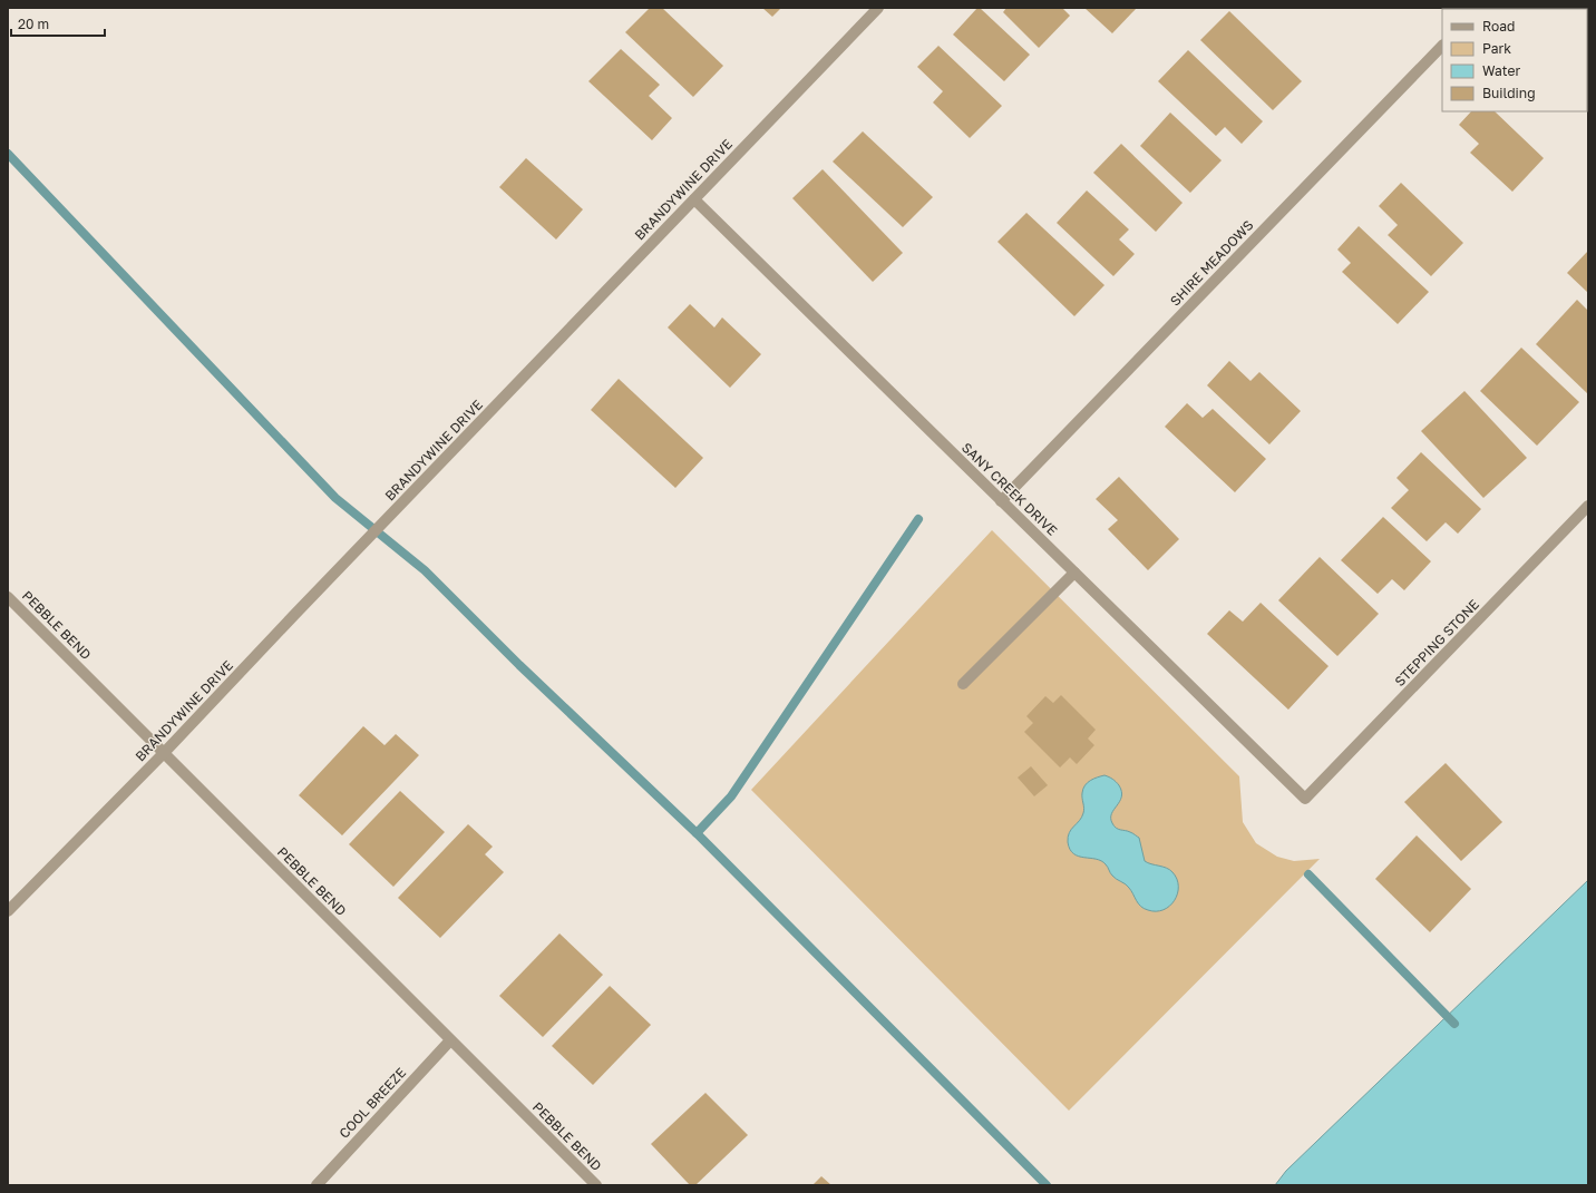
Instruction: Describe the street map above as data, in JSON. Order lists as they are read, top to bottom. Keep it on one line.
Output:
{"streets":{"street":["BRANDYWINE DRIVE","SHIRE MEADOWS","SANY CREEK DRIVE","PEBBLE BEND","STEPPING STONE","COOL BREEZE"]},"crossings":[["BRANDYWINE DRIVE","SANY CREEK DRIVE"],["BRANDYWINE DRIVE","PEBBLE BEND"],["SHIRE MEADOWS","SANY CREEK DRIVE"],["SANY CREEK DRIVE","STEPPING STONE"],["PEBBLE BEND","COOL BREEZE"]],"legend":["Road","Park","Water","Building"],"scale_bar":"20 m"}
